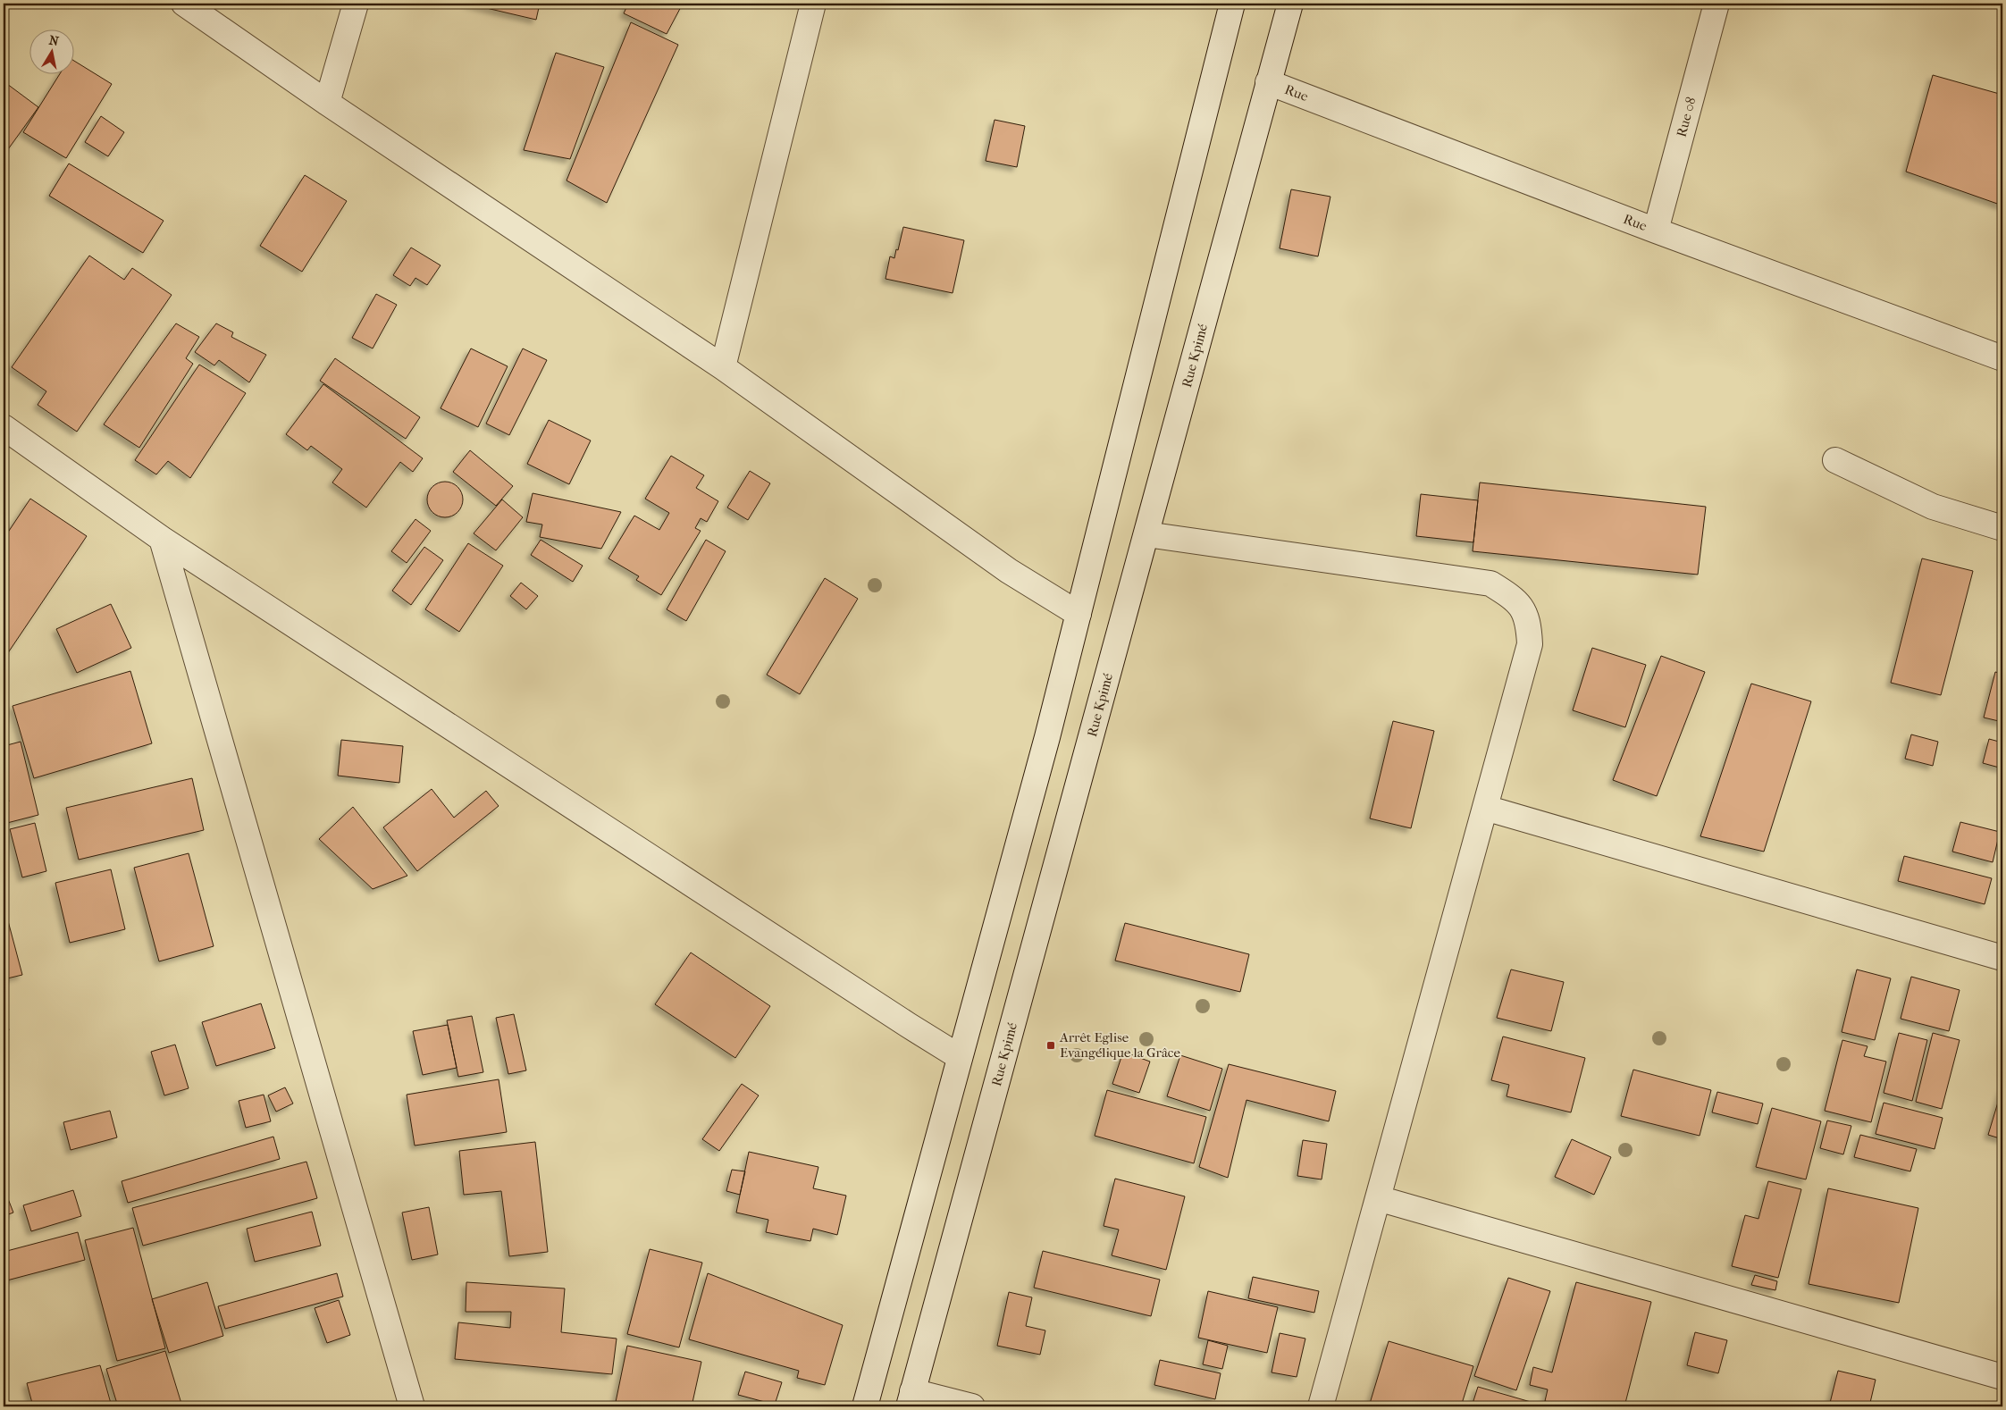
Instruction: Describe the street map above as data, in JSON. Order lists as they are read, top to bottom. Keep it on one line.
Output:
{"streets":{"street":["Rue","Rue 08","Rue Kpimé"]},"crossings":[["Rue","Rue 08"],["Rue","Rue Kpimé"]],"places":{"transit":["Arrêt Eglise Evangélique la Grâce"]},"north":"top"}
